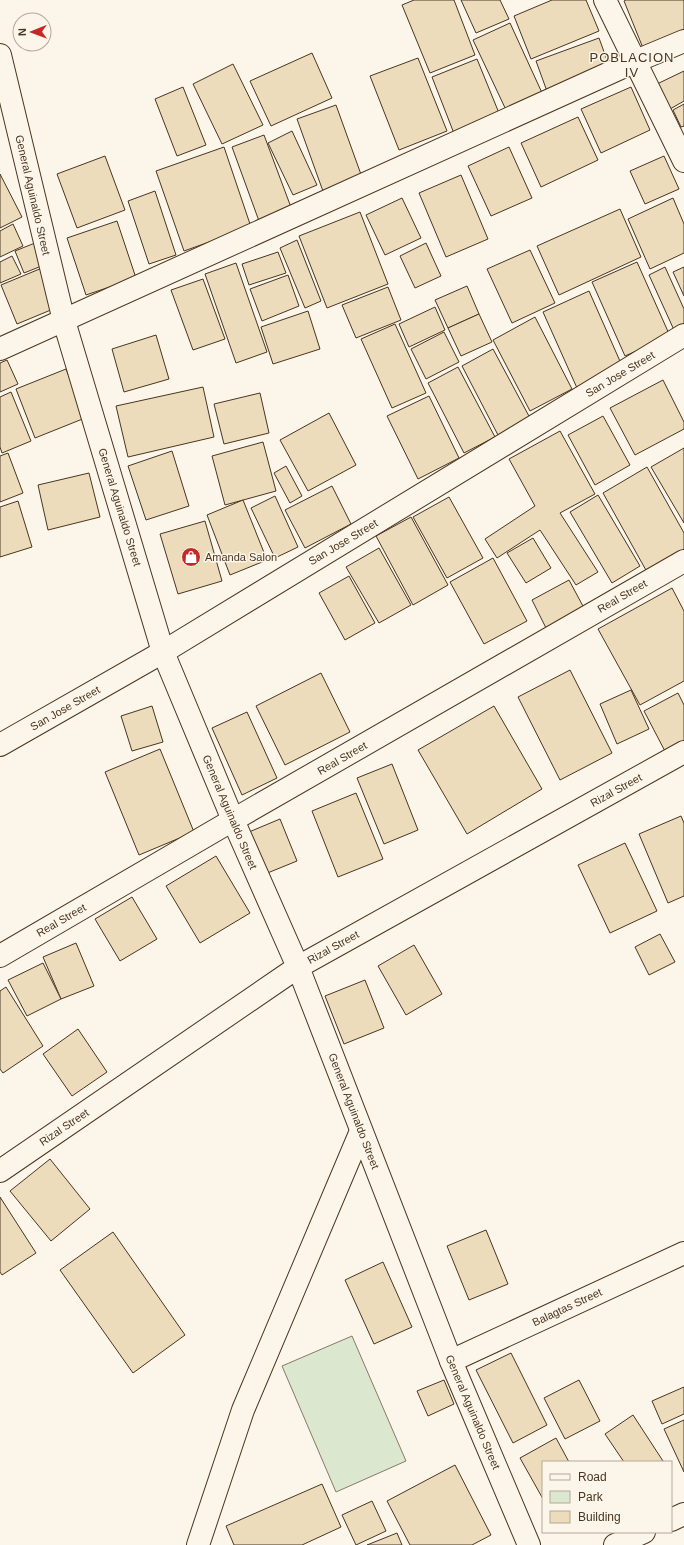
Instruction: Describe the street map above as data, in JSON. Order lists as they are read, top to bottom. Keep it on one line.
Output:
{"streets":{"street":["General Aguinaldo Street","San Jose Street","Real Street","Rizal Street","Balagtas Street"]},"crossings":[["General Aguinaldo Street","San Jose Street"],["General Aguinaldo Street","Real Street"],["General Aguinaldo Street","Rizal Street"],["General Aguinaldo Street","Balagtas Street"]],"districts":["POBLACION IV"],"places":{"shop":["Amanda Salon"]},"legend":["Road","Park","Building"],"north":"left"}
